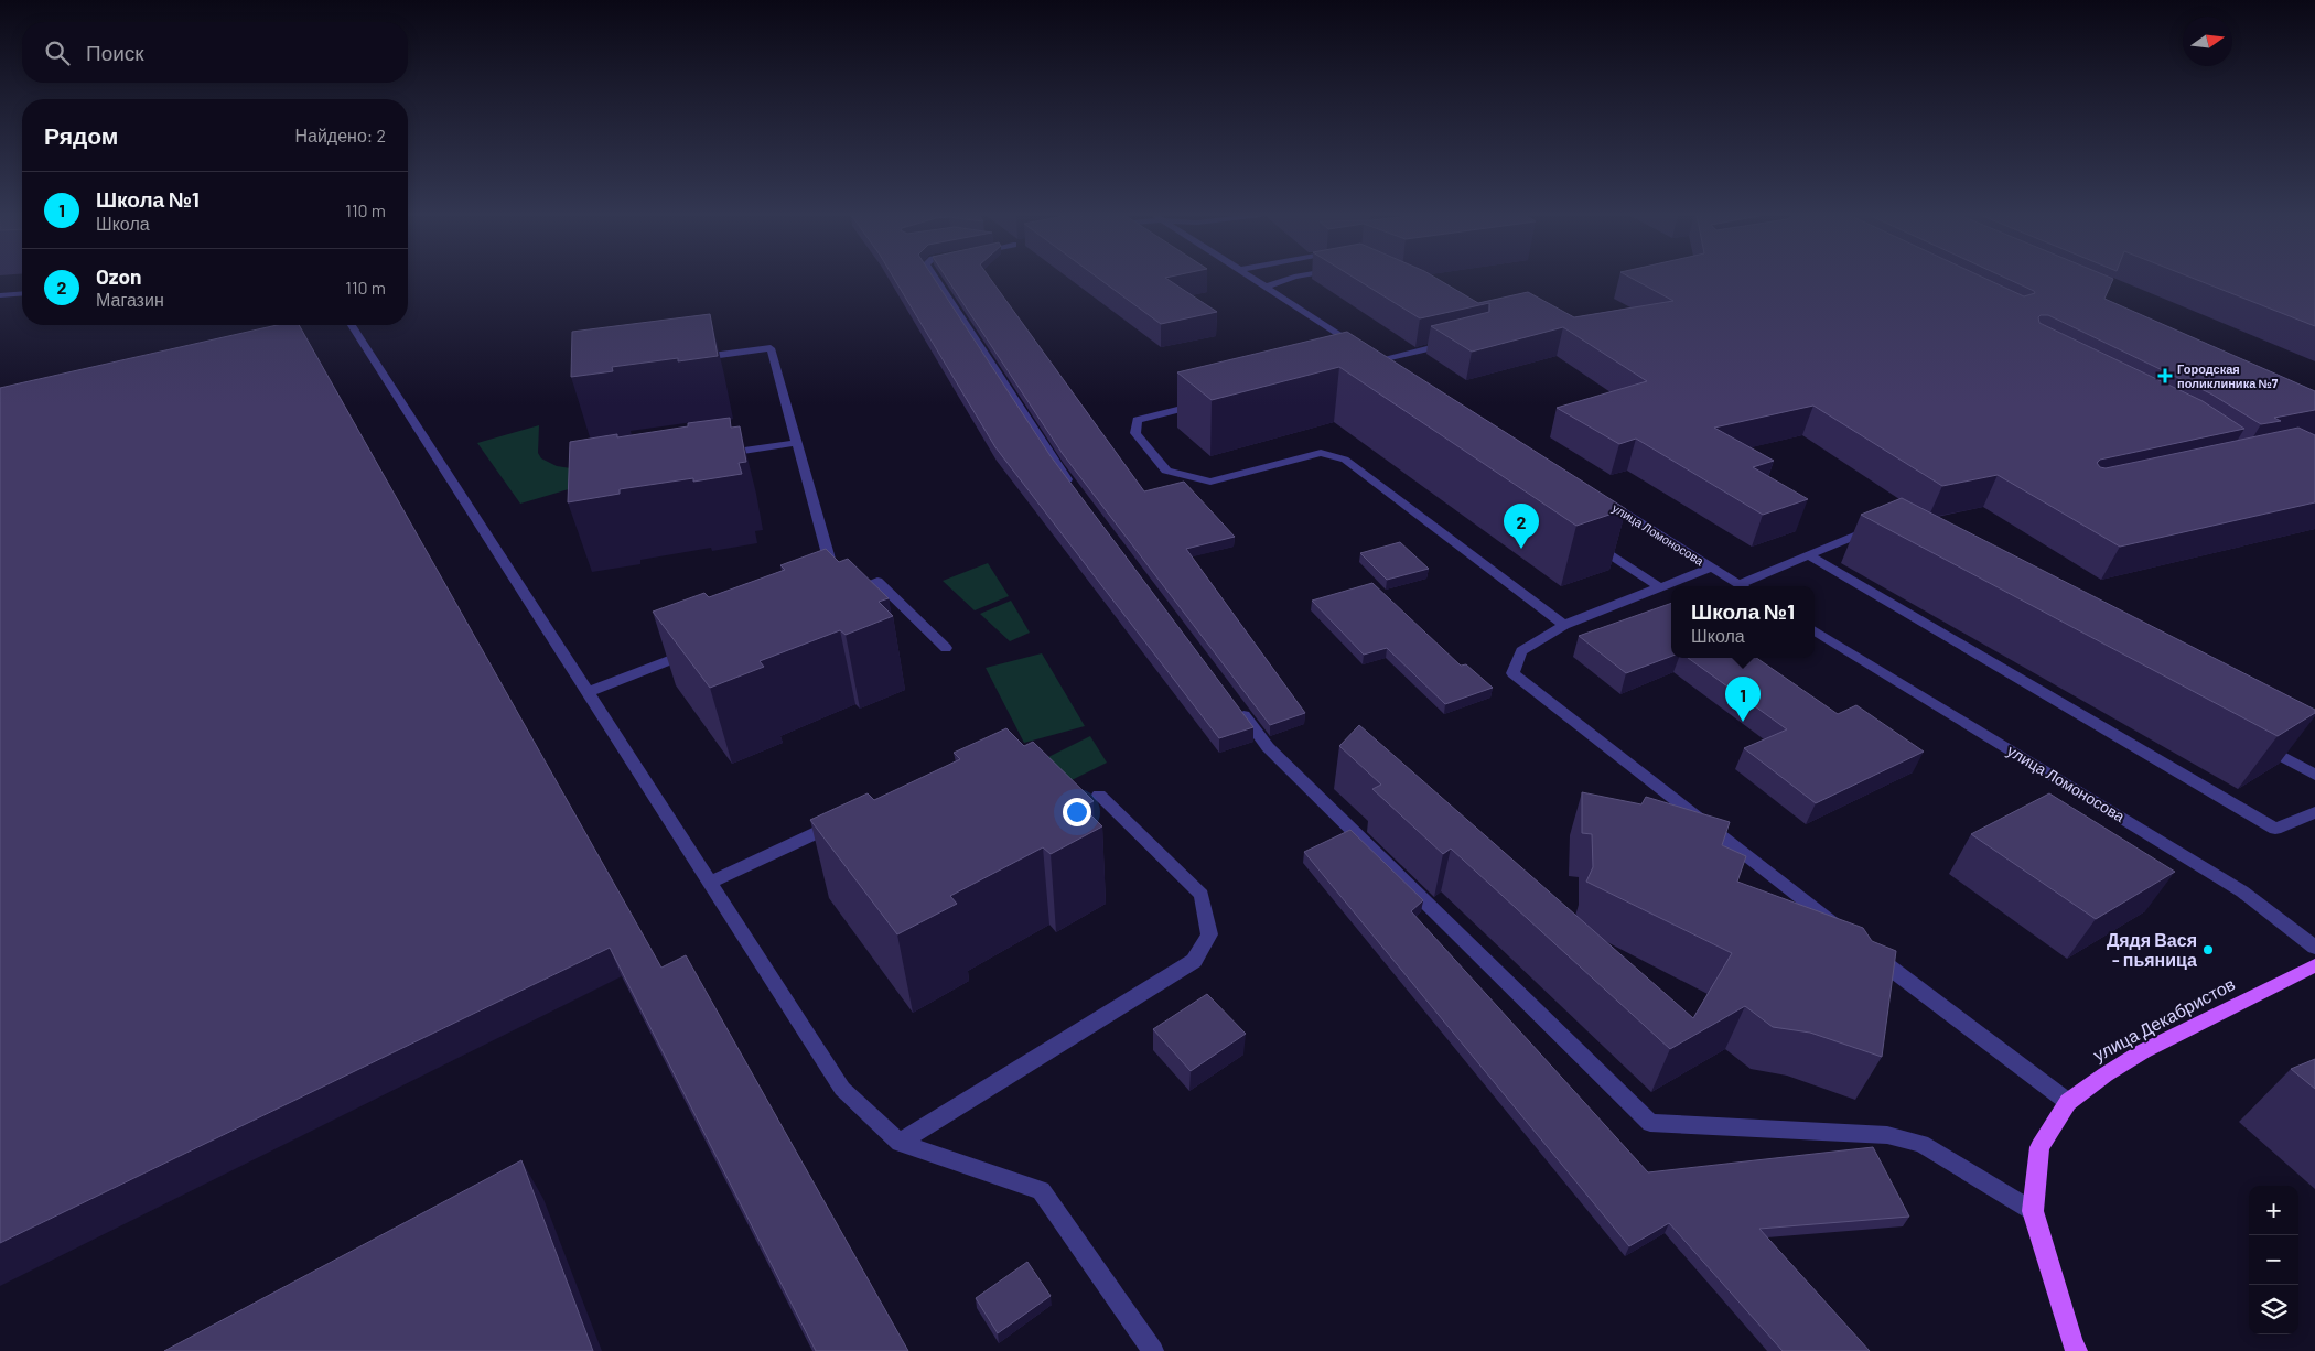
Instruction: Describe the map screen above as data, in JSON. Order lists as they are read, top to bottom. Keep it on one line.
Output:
{"streets":{"main road":["улица Декабристов"],"street":["улица Ломоносова"]},"places":{"health":["Городская поликлиника №7"],"other":["Дядя Вася - пьяница"]},"north":"right","page":{"search":"Поиск","heading":["Рядом","Найдено: 2"],"list":[{"mark":"1","name":"Школа №1","note":"Школа","value":"110 m"},{"mark":"2","name":"Ozon","note":"Магазин","value":"110 m"}],"pins":["2","1"],"popup":["Школа №1","Школа"],"map_buttons":["+","−"]}}
